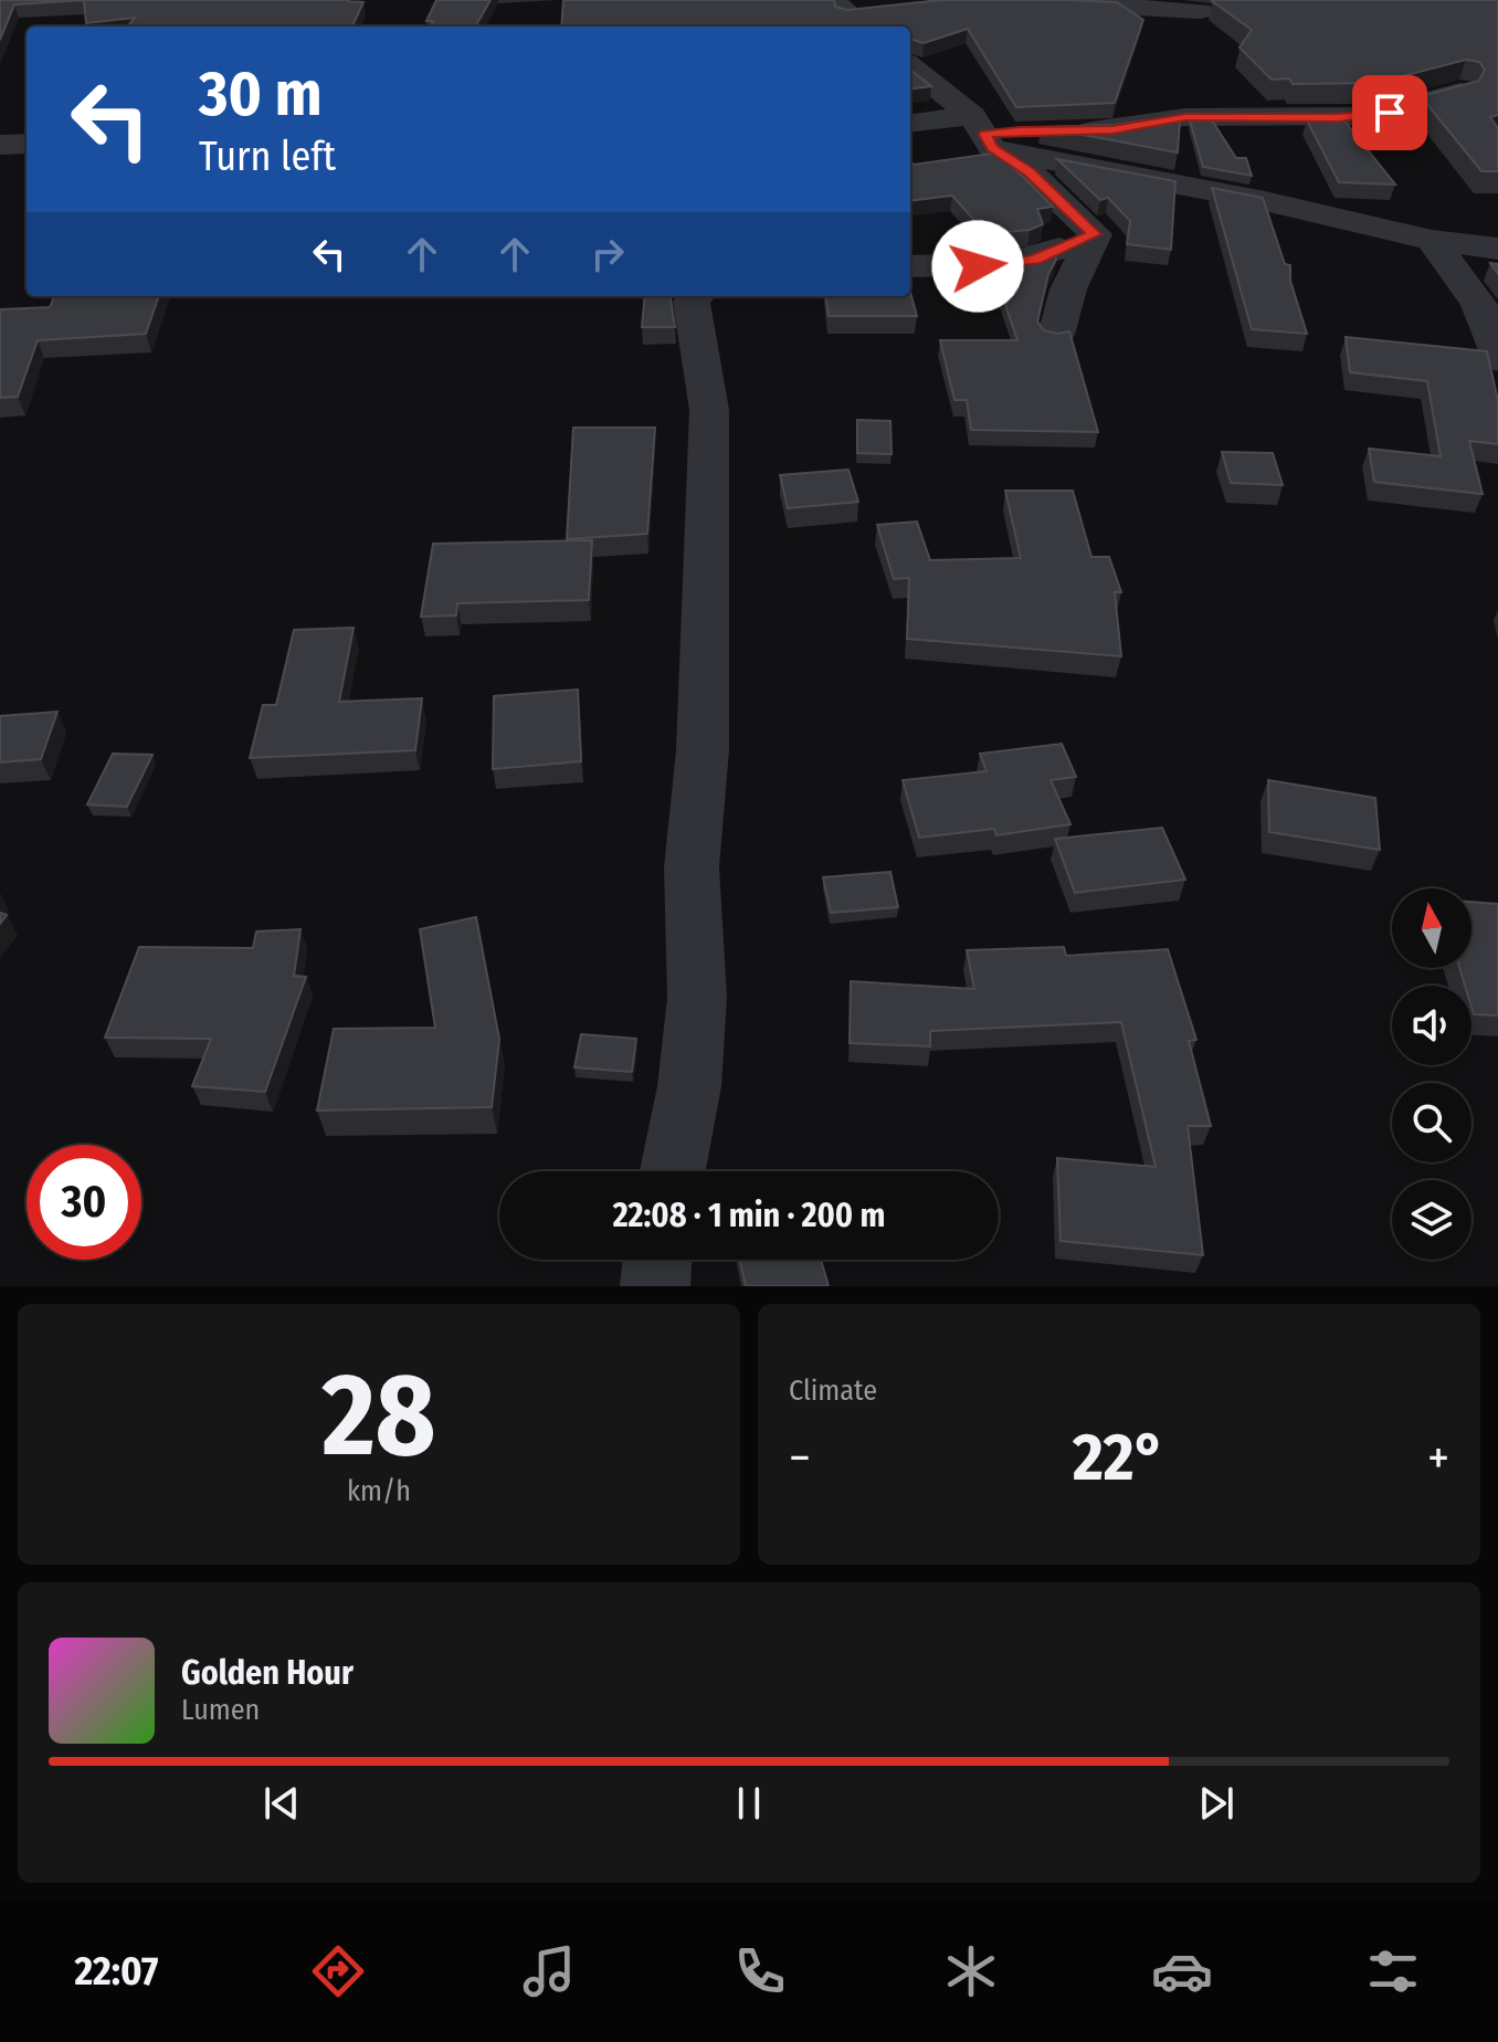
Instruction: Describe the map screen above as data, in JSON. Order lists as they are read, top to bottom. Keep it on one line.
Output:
{"north":"top","page":{"turn":["30 m","Turn left"],"limit":"30","trip":"22:08 · 1 min · 200 m","tile":[["28","km/h"],"Climate"],"heat":["−","22°","+"],"song":["Golden Hour","Lumen"],"tabs":"22:07"}}
